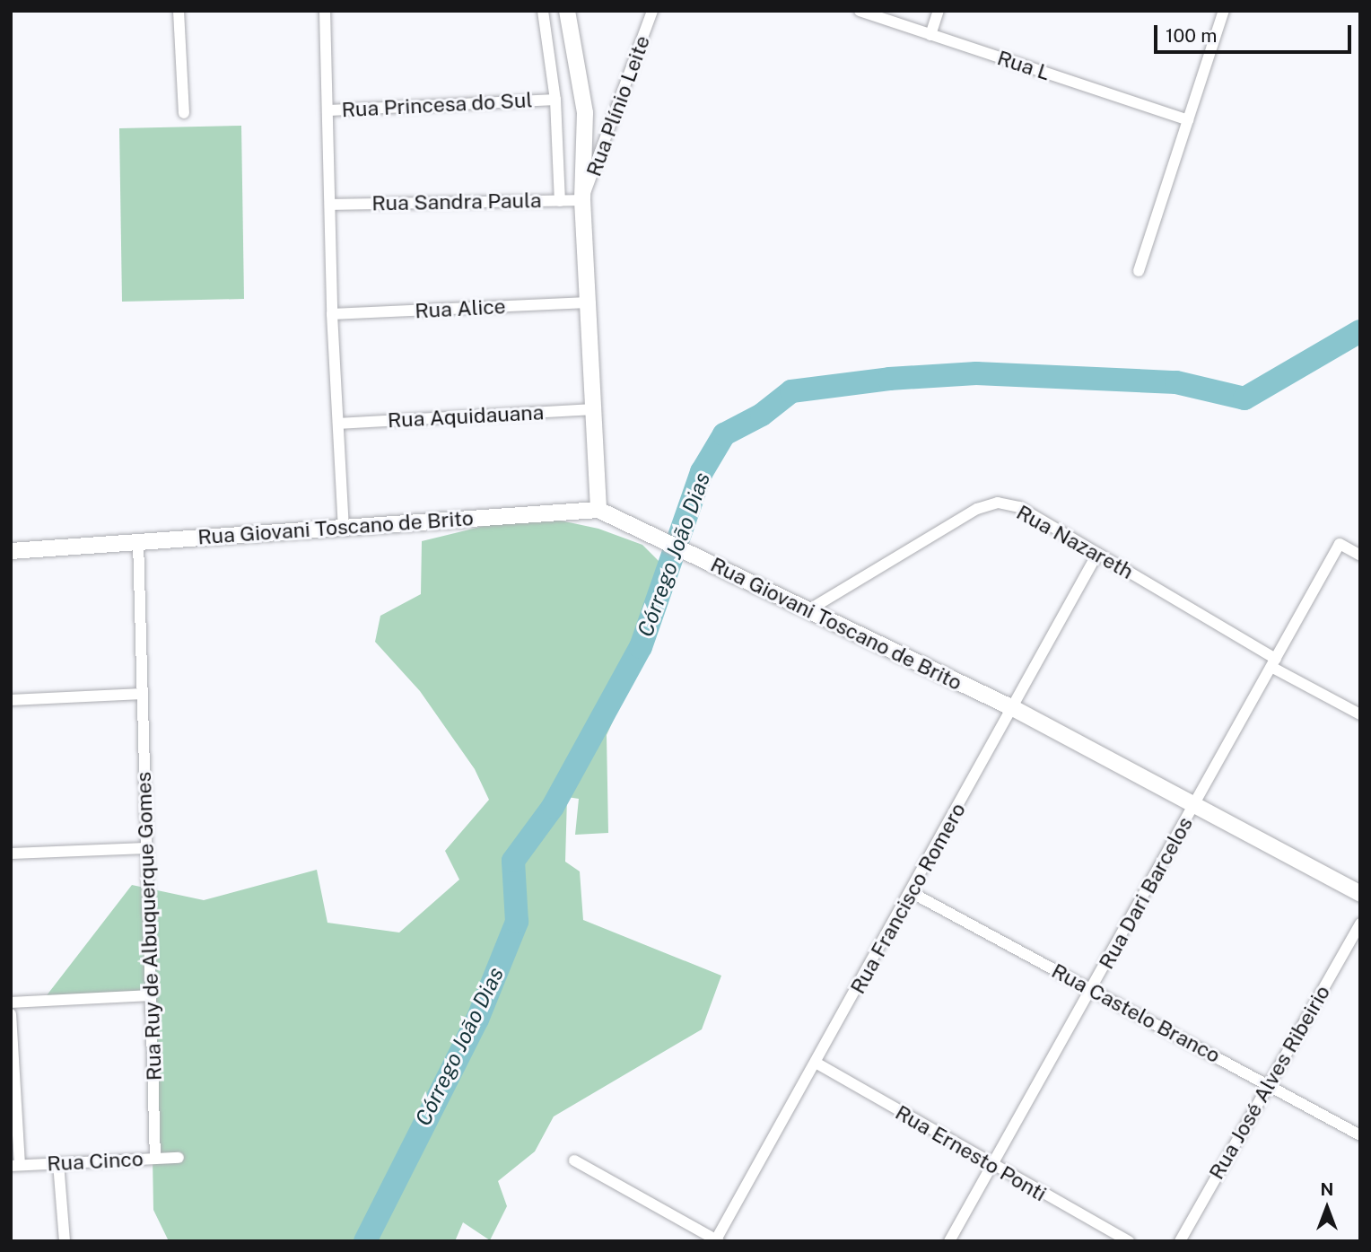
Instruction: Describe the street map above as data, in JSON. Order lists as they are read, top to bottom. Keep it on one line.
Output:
{"streets":{"main road":["Rua Giovani Toscano de Brito"],"street":["Rua L","Rua Princesa do Sul","Rua Plínio Leite","Rua Sandra Paula","Rua Alice","Rua Aquidauana","Rua Nazareth","Rua Dari Barcelos","Rua Francisco Romero","Rua Ruy de Albuquerque Gomes","Rua Castelo Branco","Rua José Alves Ribeirio","Rua Ernesto Ponti","Rua Cinco"]},"crossings":[["Rua Princesa do Sul","Rua Sandra Paula"],["Rua Plínio Leite","Rua Sandra Paula"],["Rua Giovani Toscano de Brito","Rua Nazareth"],["Rua Giovani Toscano de Brito","Rua Dari Barcelos"],["Rua Giovani Toscano de Brito","Rua Francisco Romero"],["Rua Giovani Toscano de Brito","Rua Ruy de Albuquerque Gomes"],["Rua Nazareth","Rua Dari Barcelos"],["Rua Nazareth","Rua Francisco Romero"],["Rua Dari Barcelos","Rua Castelo Branco"],["Rua Dari Barcelos","Rua Ernesto Ponti"],["Rua Francisco Romero","Rua Castelo Branco"],["Rua Francisco Romero","Rua Ernesto Ponti"],["Rua Ruy de Albuquerque Gomes","Rua Cinco"],["Rua Castelo Branco","Rua José Alves Ribeirio"]],"water":["Córrego João Dias"],"scale_bar":"100 m","north":"top"}
